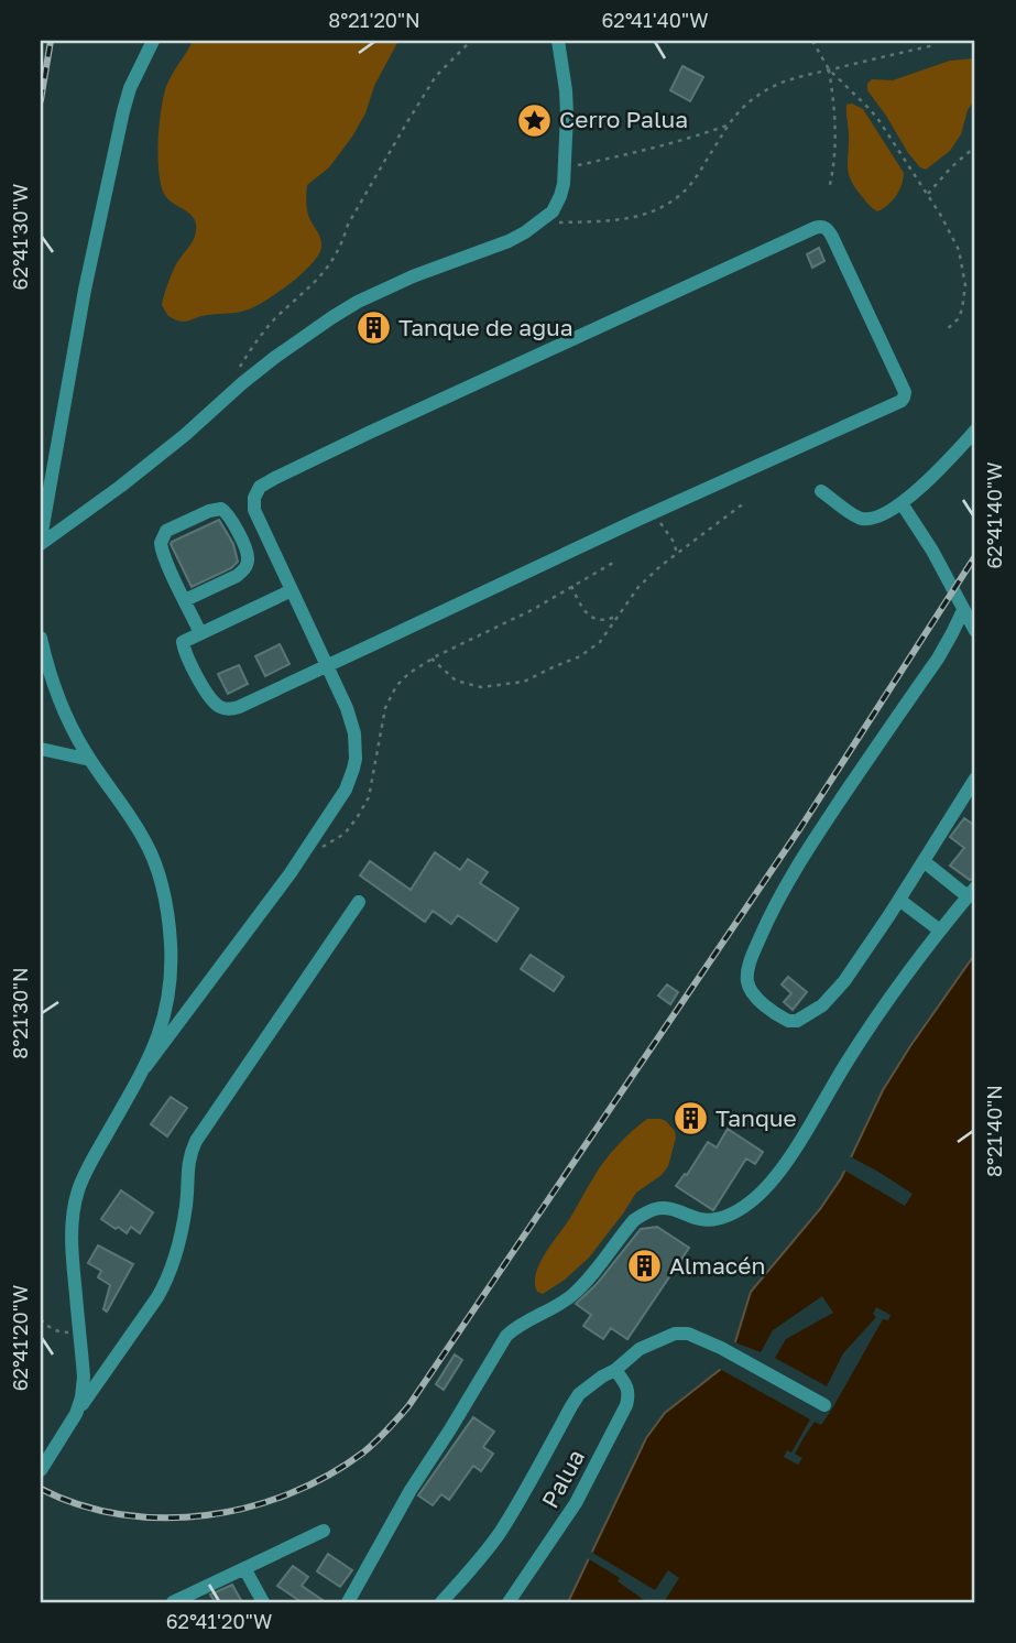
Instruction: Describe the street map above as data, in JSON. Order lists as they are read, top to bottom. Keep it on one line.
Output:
{"streets":{"street":["Palua"]},"places":{"place":["Cerro Palua"],"building":["Tanque de agua","Tanque","Almacén"]},"coordinates":["8°21'20\"N","62°41'40\"W","62°41'30\"W","8°21'30\"N","8°21'40\"N","62°41'20\"W"]}
